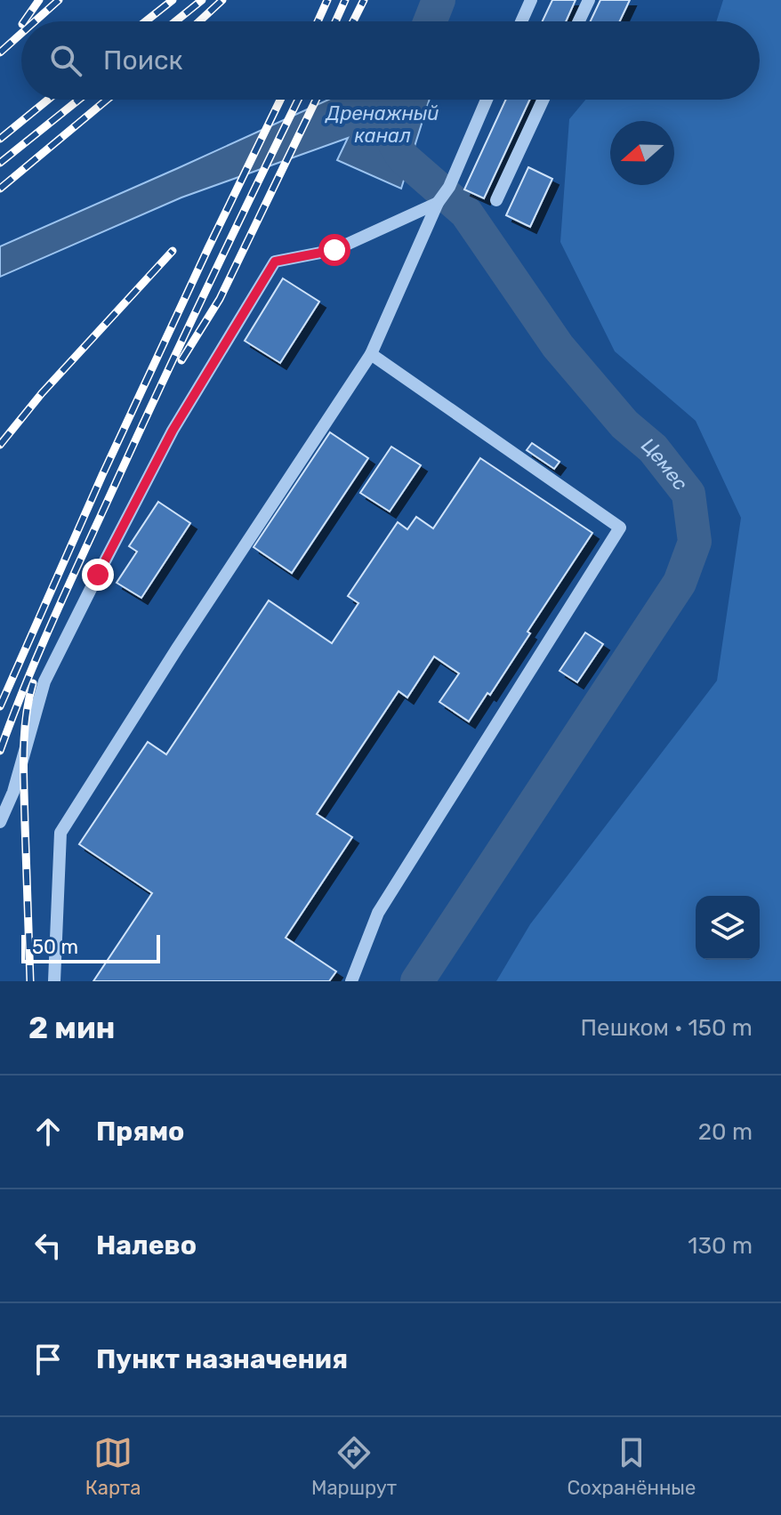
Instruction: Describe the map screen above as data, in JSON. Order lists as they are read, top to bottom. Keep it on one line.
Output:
{"water":["Дренажный канал","Цемес"],"scale_bar":"50 m","north":"left","page":{"search":"Поиск","scale":"50 m","heading":["2 мин","Пешком · 150 m"],"list":[["Прямо","20 m"],["Налево","130 m"],"Пункт назначения"],"nav":["Карта","Маршрут","Сохранённые"]}}
